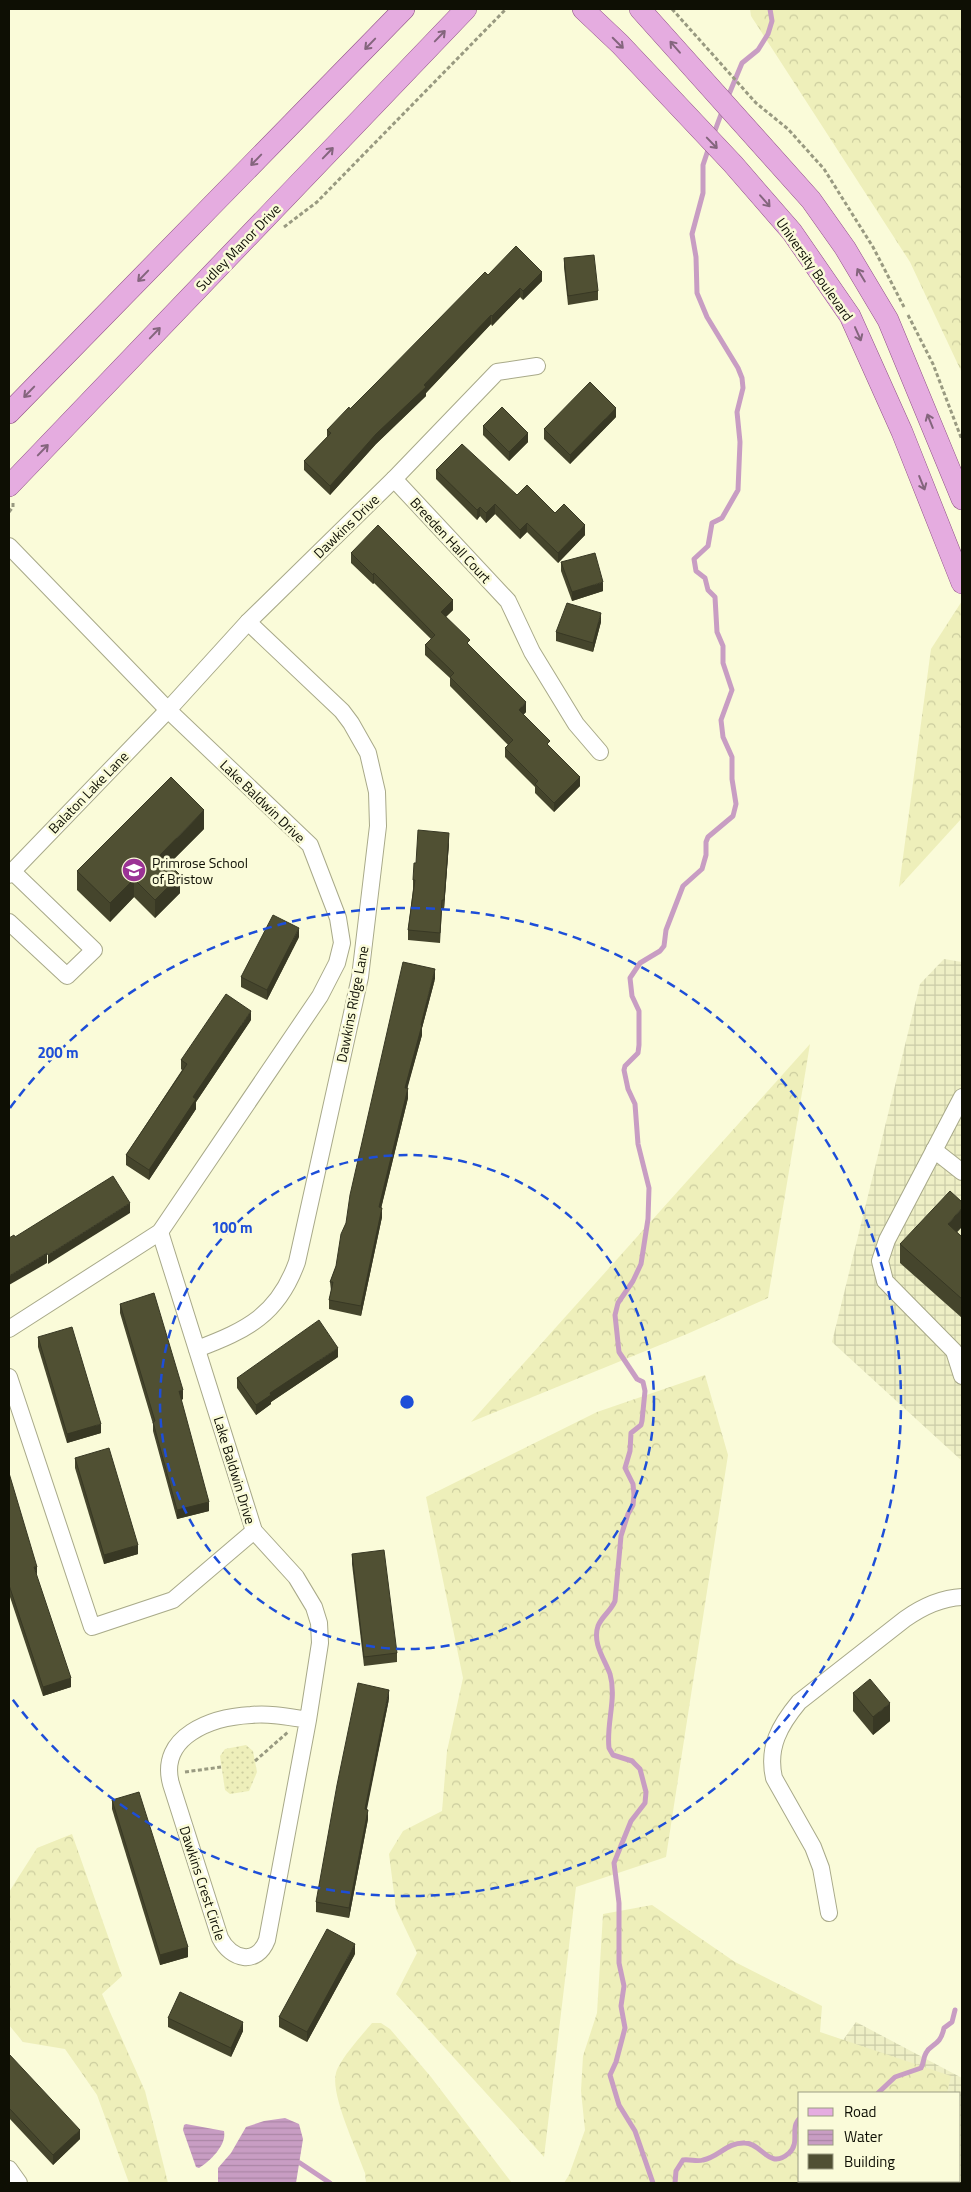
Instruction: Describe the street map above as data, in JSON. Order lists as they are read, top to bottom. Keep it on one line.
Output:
{"streets":{"main road":["Sudley Manor Drive","University Boulevard"],"street":["Dawkins Drive","Breeden Hall Court","Balaton Lake Lane","Lake Baldwin Drive","Dawkins Ridge Lane","Dawkins Crest Circle"]},"crossings":[["Dawkins Drive","Breeden Hall Court"],["Dawkins Drive","Balaton Lake Lane"],["Dawkins Drive","Lake Baldwin Drive"],["Dawkins Drive","Dawkins Ridge Lane"],["Balaton Lake Lane","Lake Baldwin Drive"],["Lake Baldwin Drive","Dawkins Ridge Lane"],["Lake Baldwin Drive","Dawkins Crest Circle"]],"places":{"school or university":["Primrose School of Bristow"]},"legend":["Road","Water","Building"],"rings":["200 m","100 m"]}
